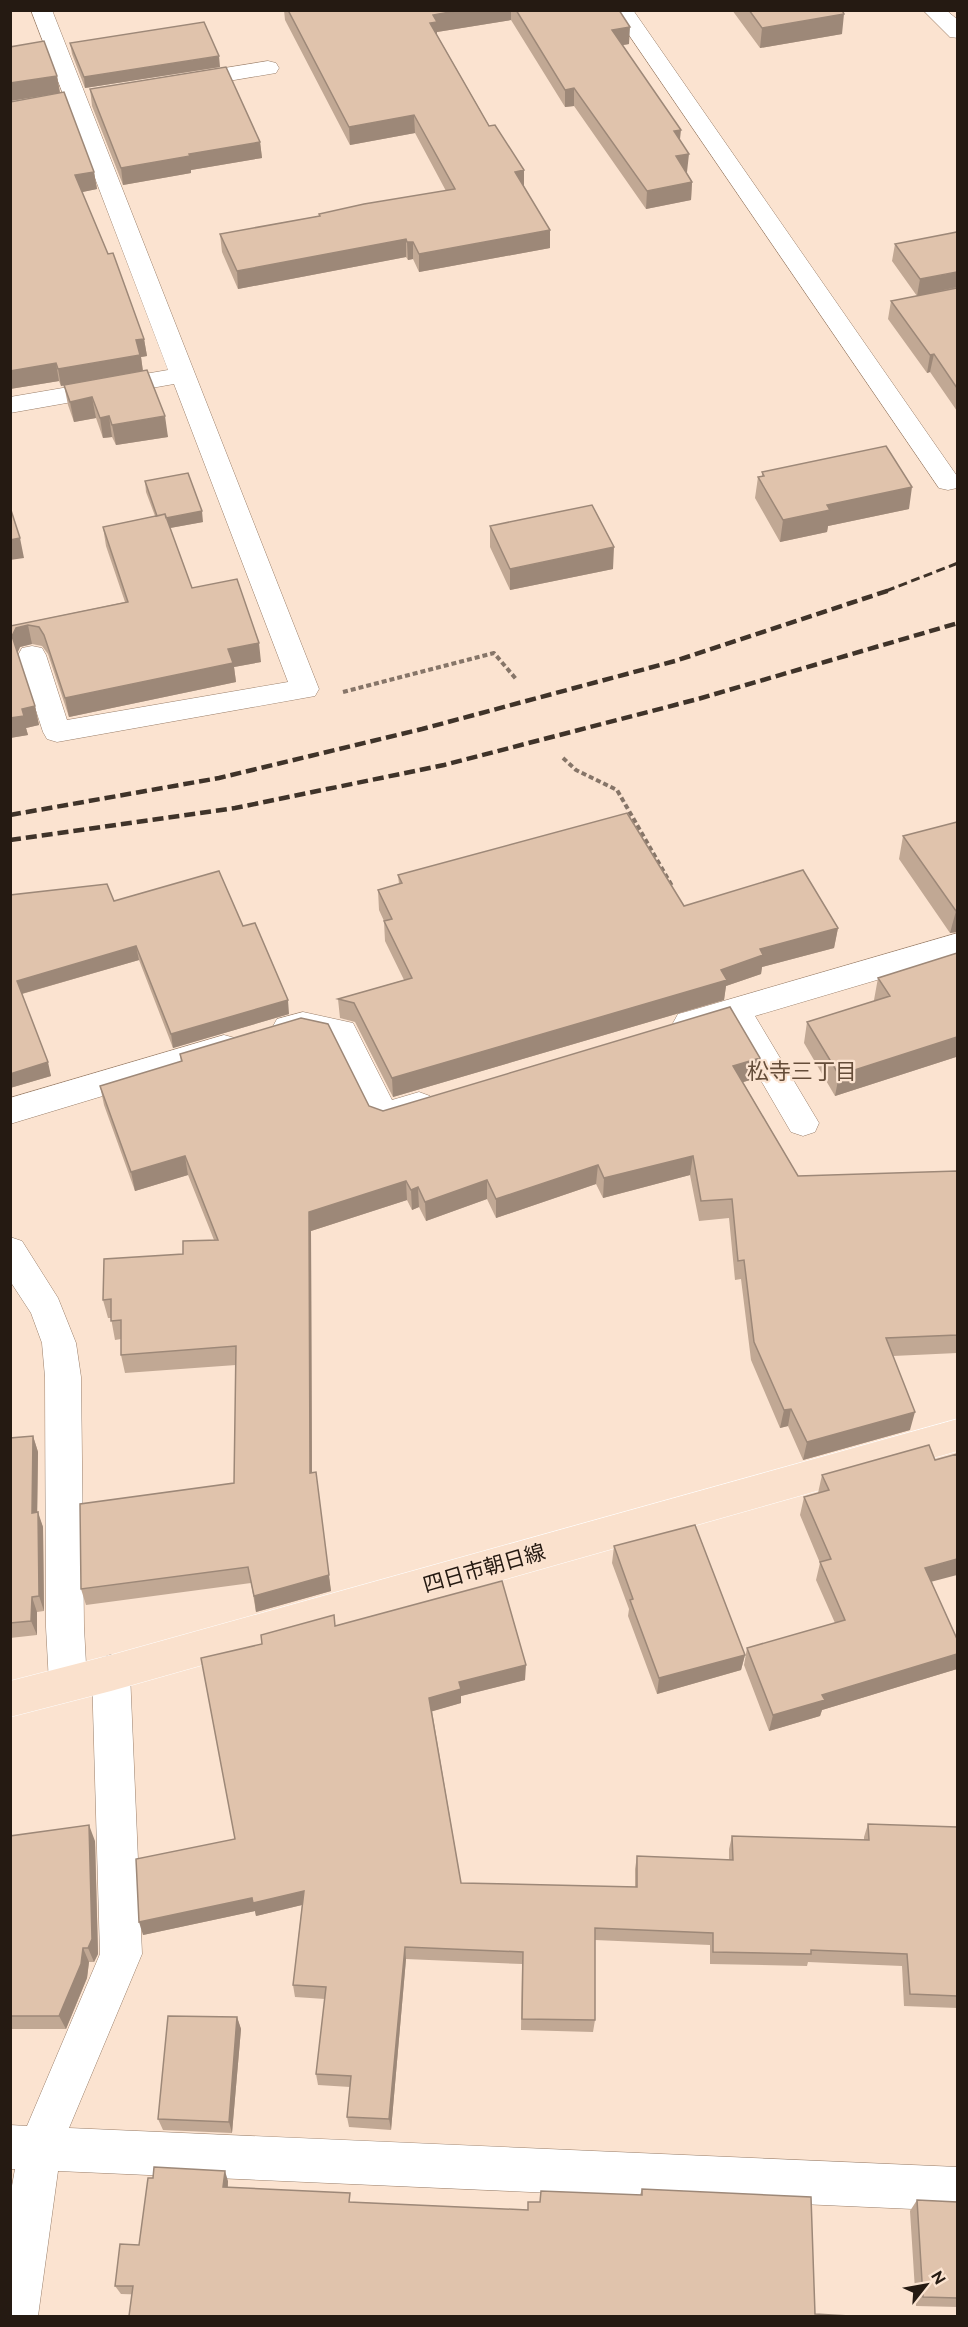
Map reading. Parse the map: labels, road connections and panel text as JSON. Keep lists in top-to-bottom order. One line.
{"streets":{"main road":["四日市朝日線"]},"districts":["松寺三丁目"],"north":"top right"}
